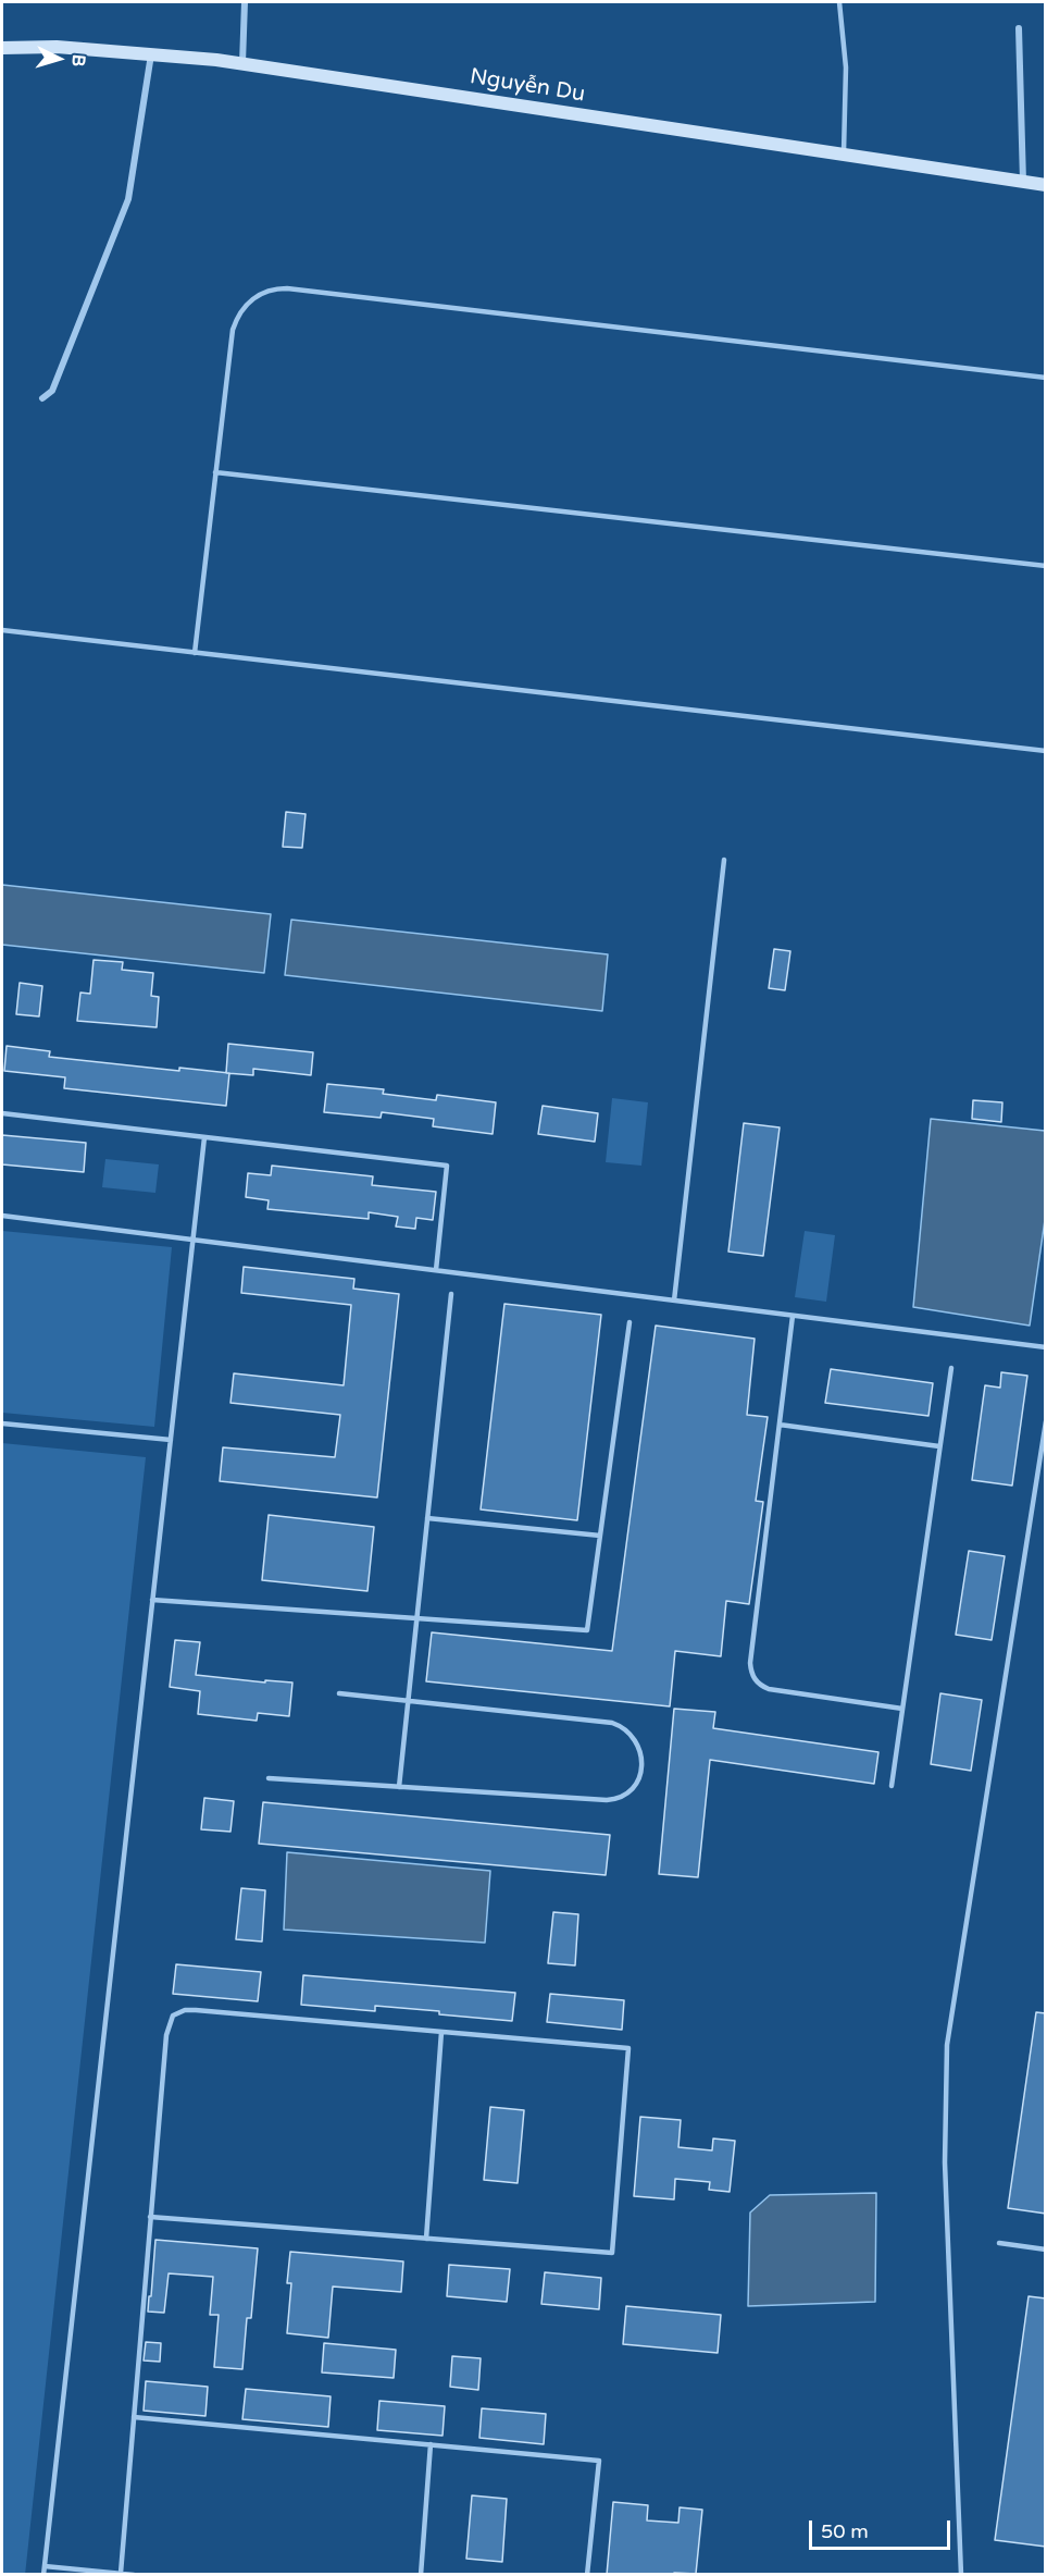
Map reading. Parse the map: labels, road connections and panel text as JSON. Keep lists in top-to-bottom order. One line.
{"streets":{"main road":["Nguyễn Du"]},"scale_bar":"50 m","north":"right"}
